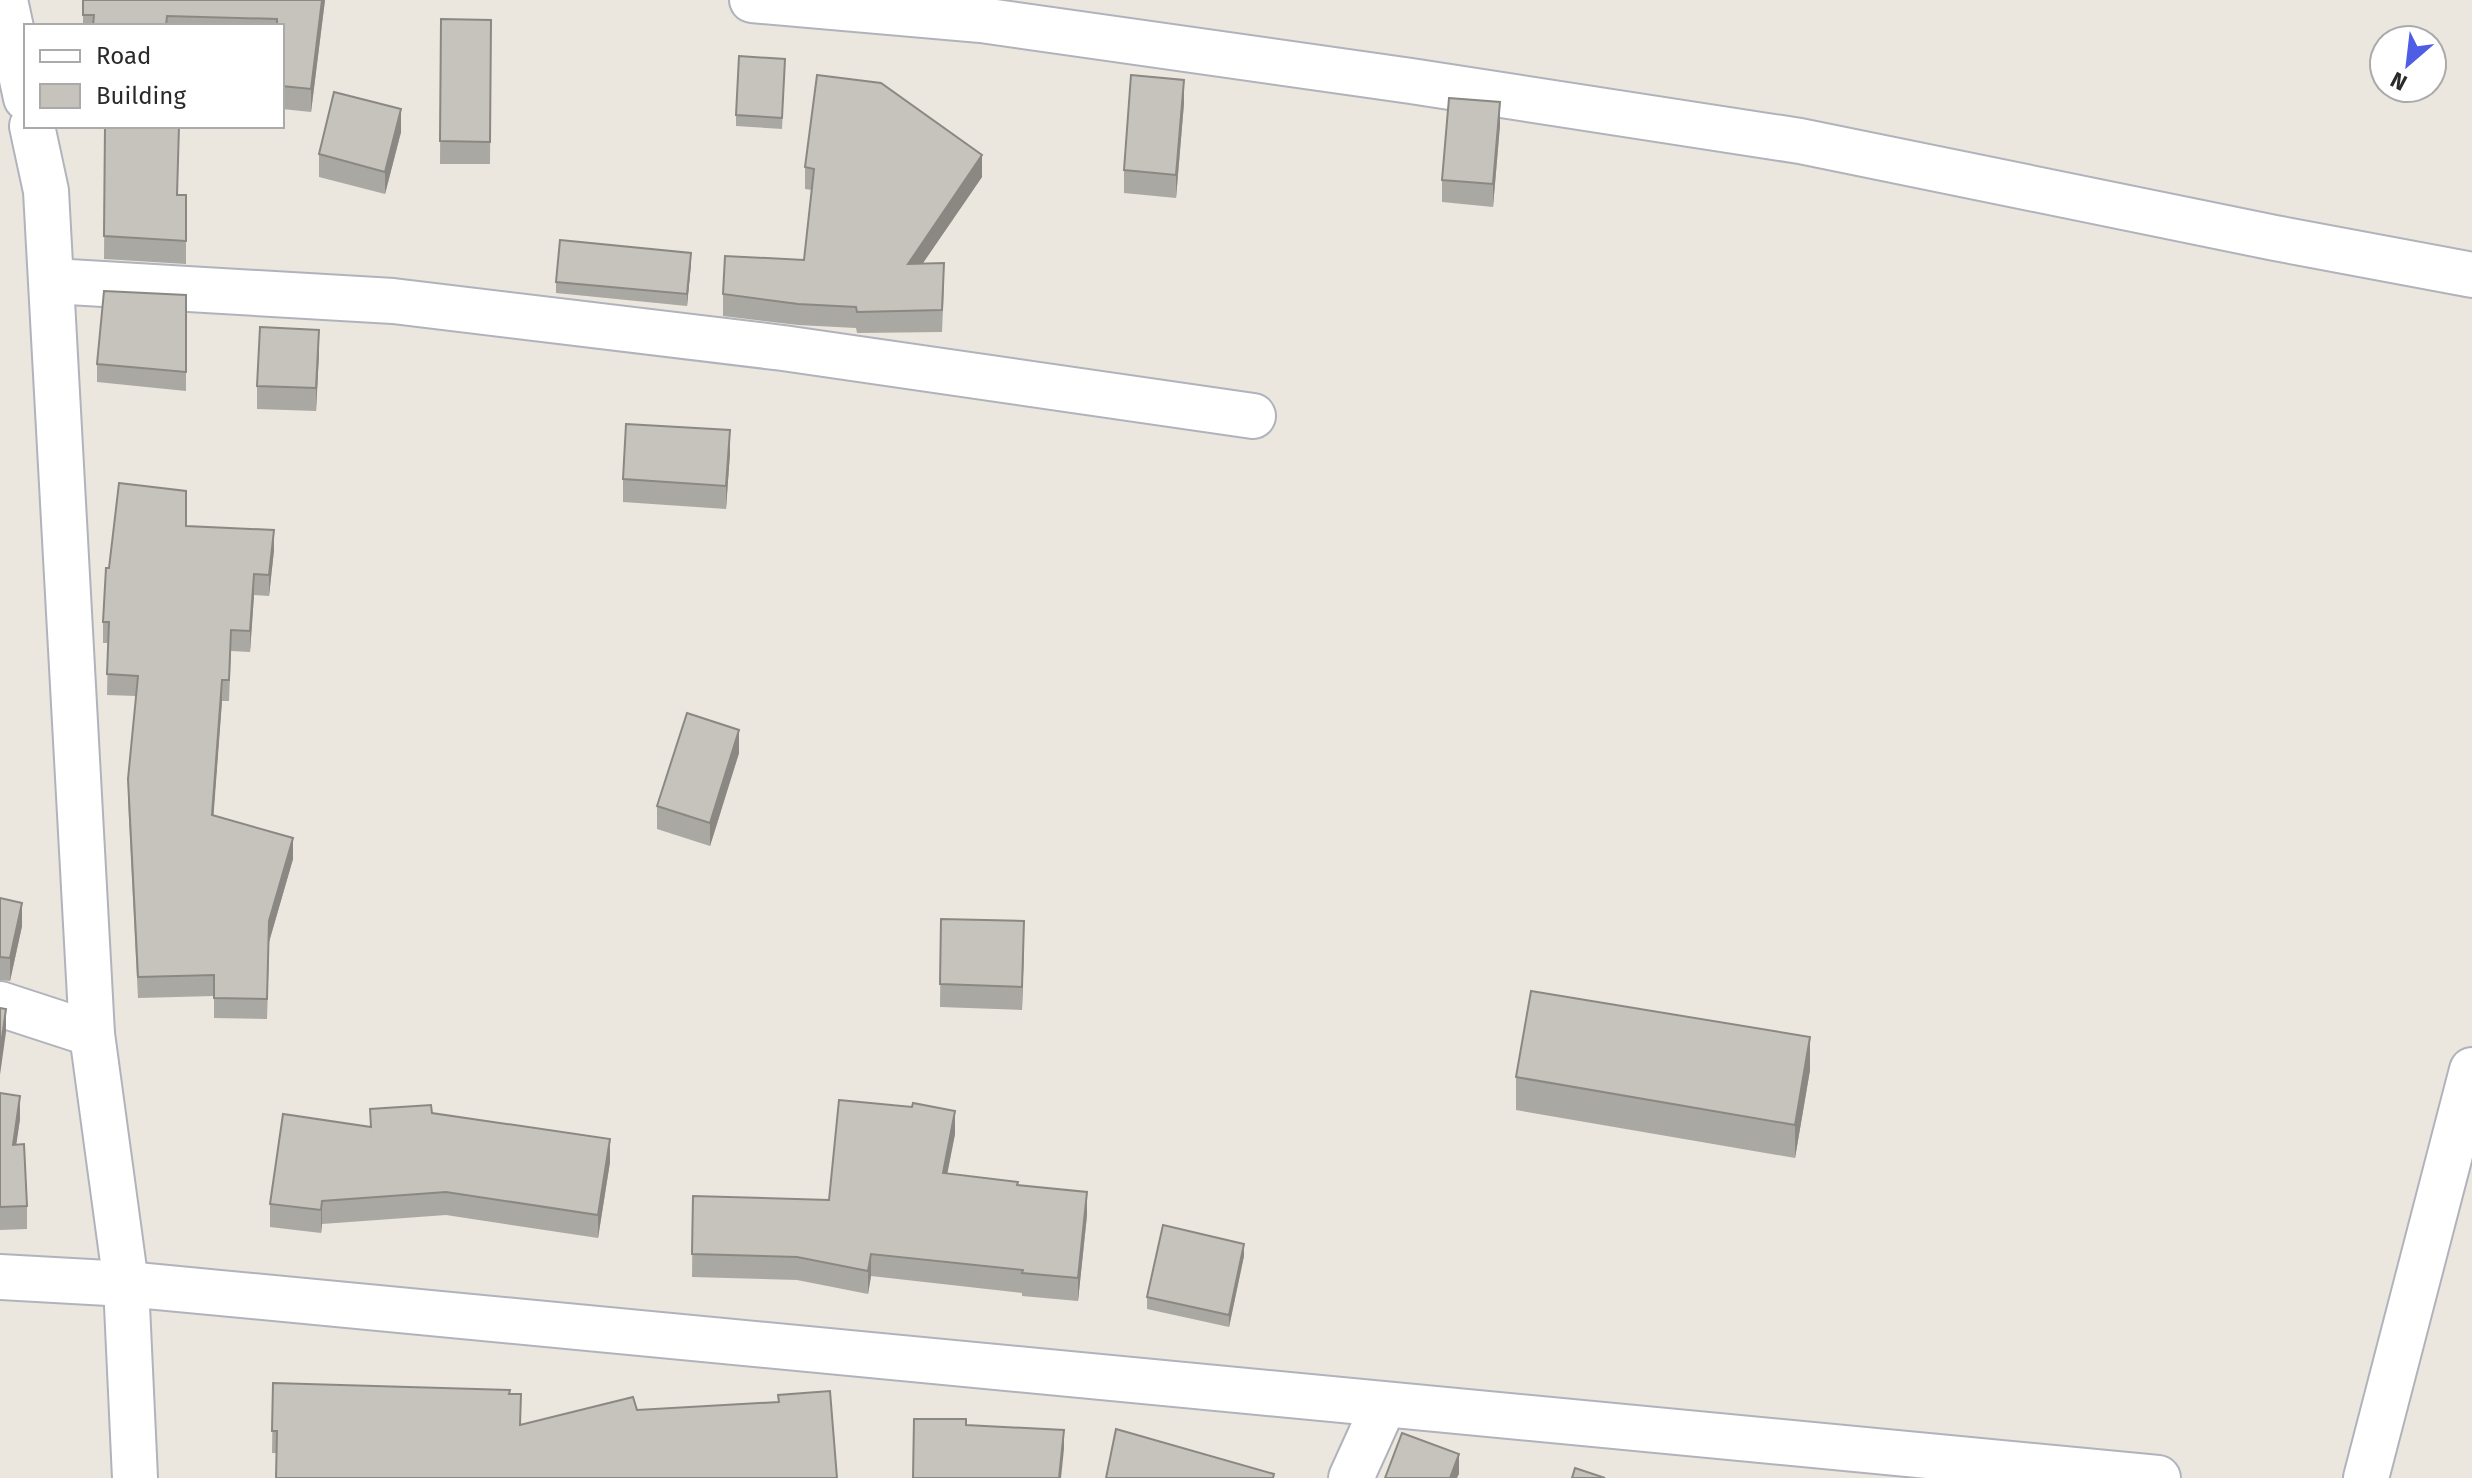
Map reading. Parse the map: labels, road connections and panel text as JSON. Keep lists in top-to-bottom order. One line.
{"legend":["Road","Building"],"north":"bottom left"}
